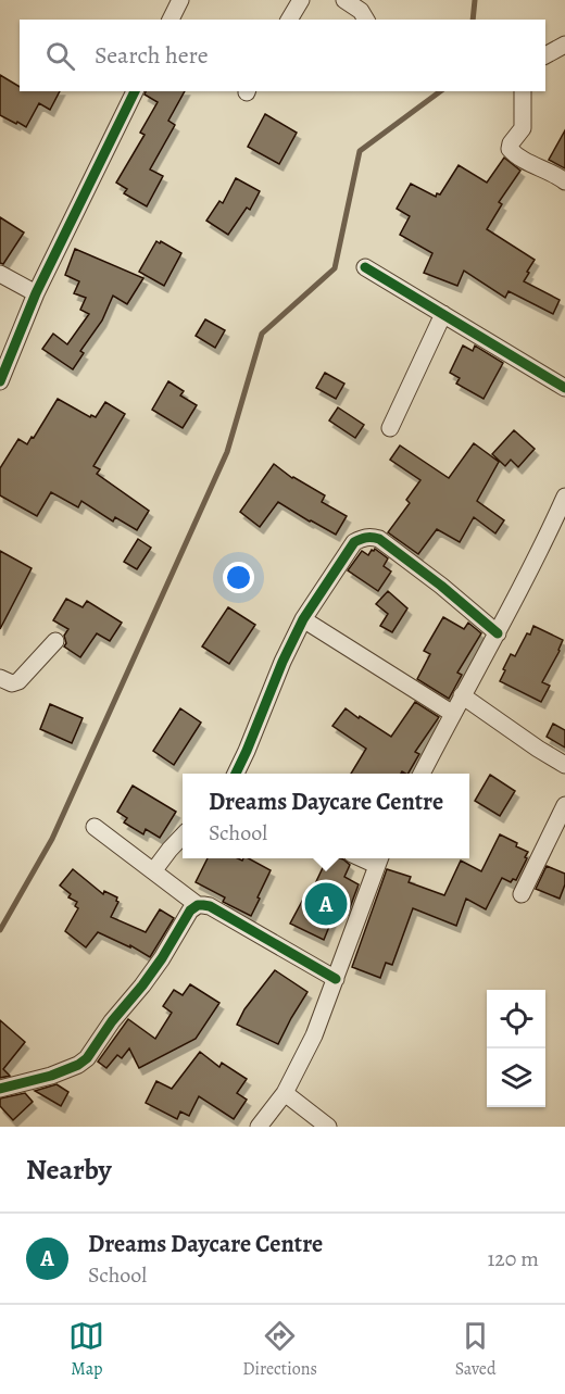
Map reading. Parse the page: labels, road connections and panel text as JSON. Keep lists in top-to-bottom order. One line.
{"page":{"search":"Search here","popup":["Dreams Daycare Centre","School"],"pins":"A","heading":"Nearby","list":[{"mark":"A","name":"Dreams Daycare Centre","note":"School","value":"120 m"}],"nav":["Map","Directions","Saved"]}}
